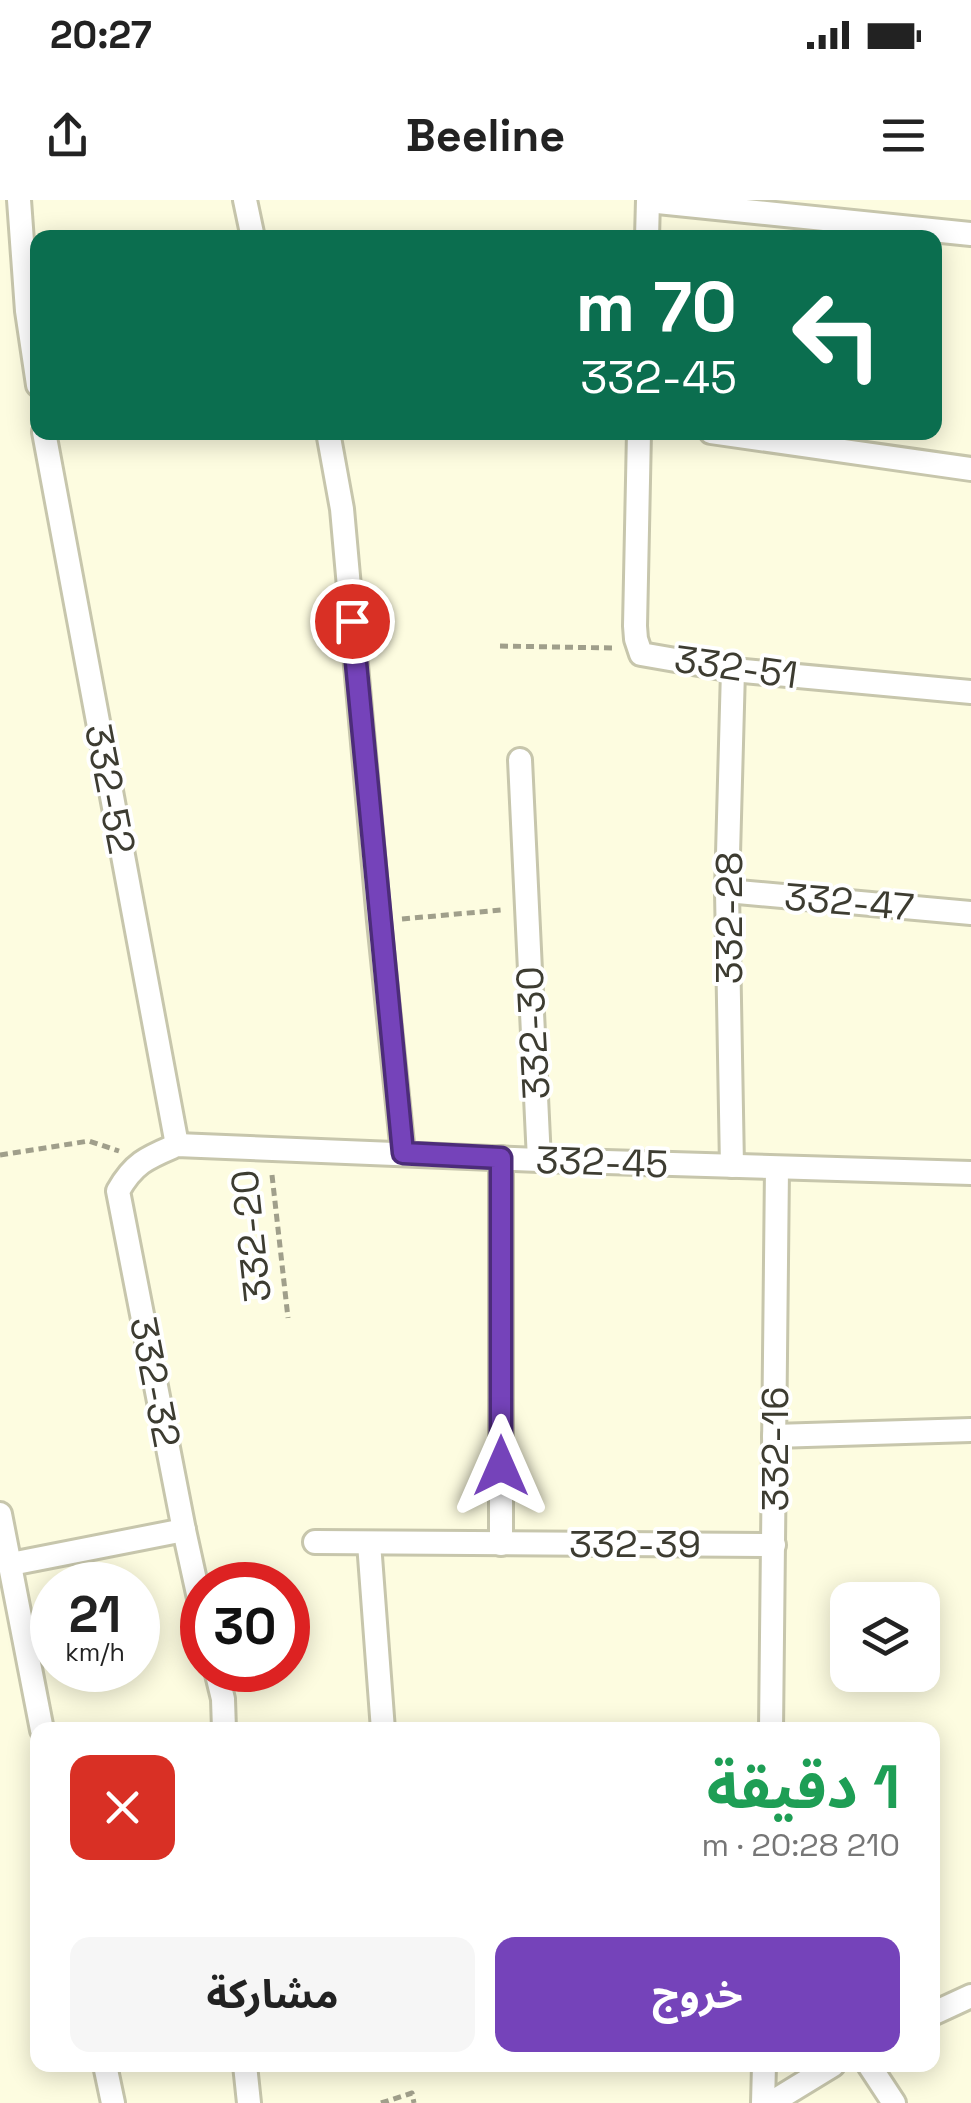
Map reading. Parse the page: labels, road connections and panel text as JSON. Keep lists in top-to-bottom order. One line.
{"streets":{"street":["332-51","332-52","332-47","332-28","332-30","332-45","332-32","332-16","332-39"],"path":["332-20"]},"crossings":[["332-51","332-28"],["332-52","332-45"],["332-47","332-28"],["332-28","332-45"],["332-30","332-45"],["332-45","332-20"],["332-45","332-32"],["332-45","332-16"],["332-16","332-39"]],"page":{"status":"20:27","header":"Beeline","turn":["70 m","332-45"],"speed":"21 km/h","limit":"30","heading":["1 دقيقة","210 m · 20:28"],"buttons":["خروج","مشاركة"]}}
